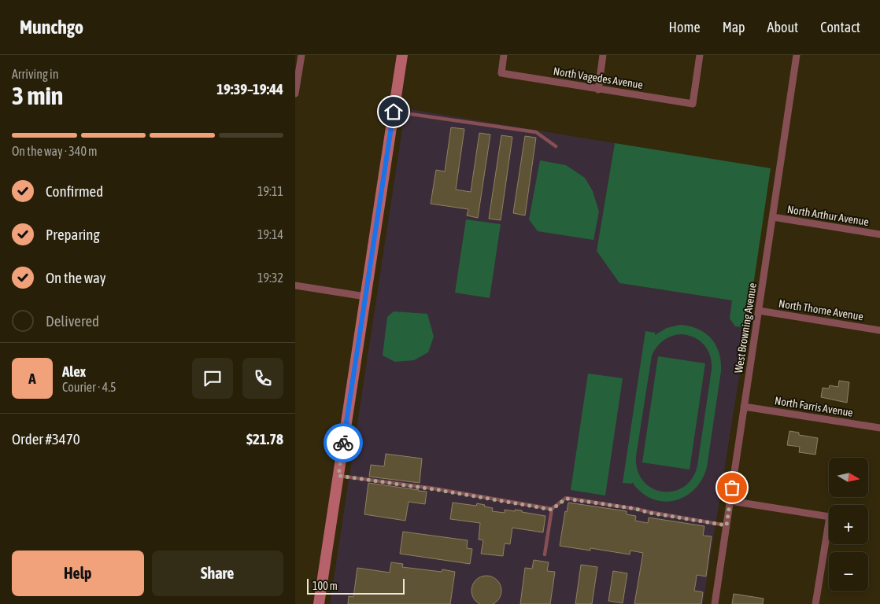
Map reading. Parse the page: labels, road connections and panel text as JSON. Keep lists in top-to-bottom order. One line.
{"streets":{"street":["North Vagedes Avenue","North Arthur Avenue","North Thorne Avenue","West Browning Avenue","North Farris Avenue"]},"crossings":[["North Arthur Avenue","West Browning Avenue"],["North Thorne Avenue","West Browning Avenue"],["West Browning Avenue","North Farris Avenue"]],"scale_bar":"100 m","north":"right","page":{"header":"Munchgo","nav":["Home","Map","About","Contact"],"heading":["3 min","Arriving in","19:39–19:44"],"panel":["Alex","Courier · 4.5","Order #3470","$21.78"],"bar":"On the way · 340 m","list":[["Confirmed","19:11"],["Preparing","19:14"],["On the way","19:32"],"Delivered"],"round":"A","map_buttons":["+","−"],"buttons":["Help","Share"],"scale":"100 m"}}
